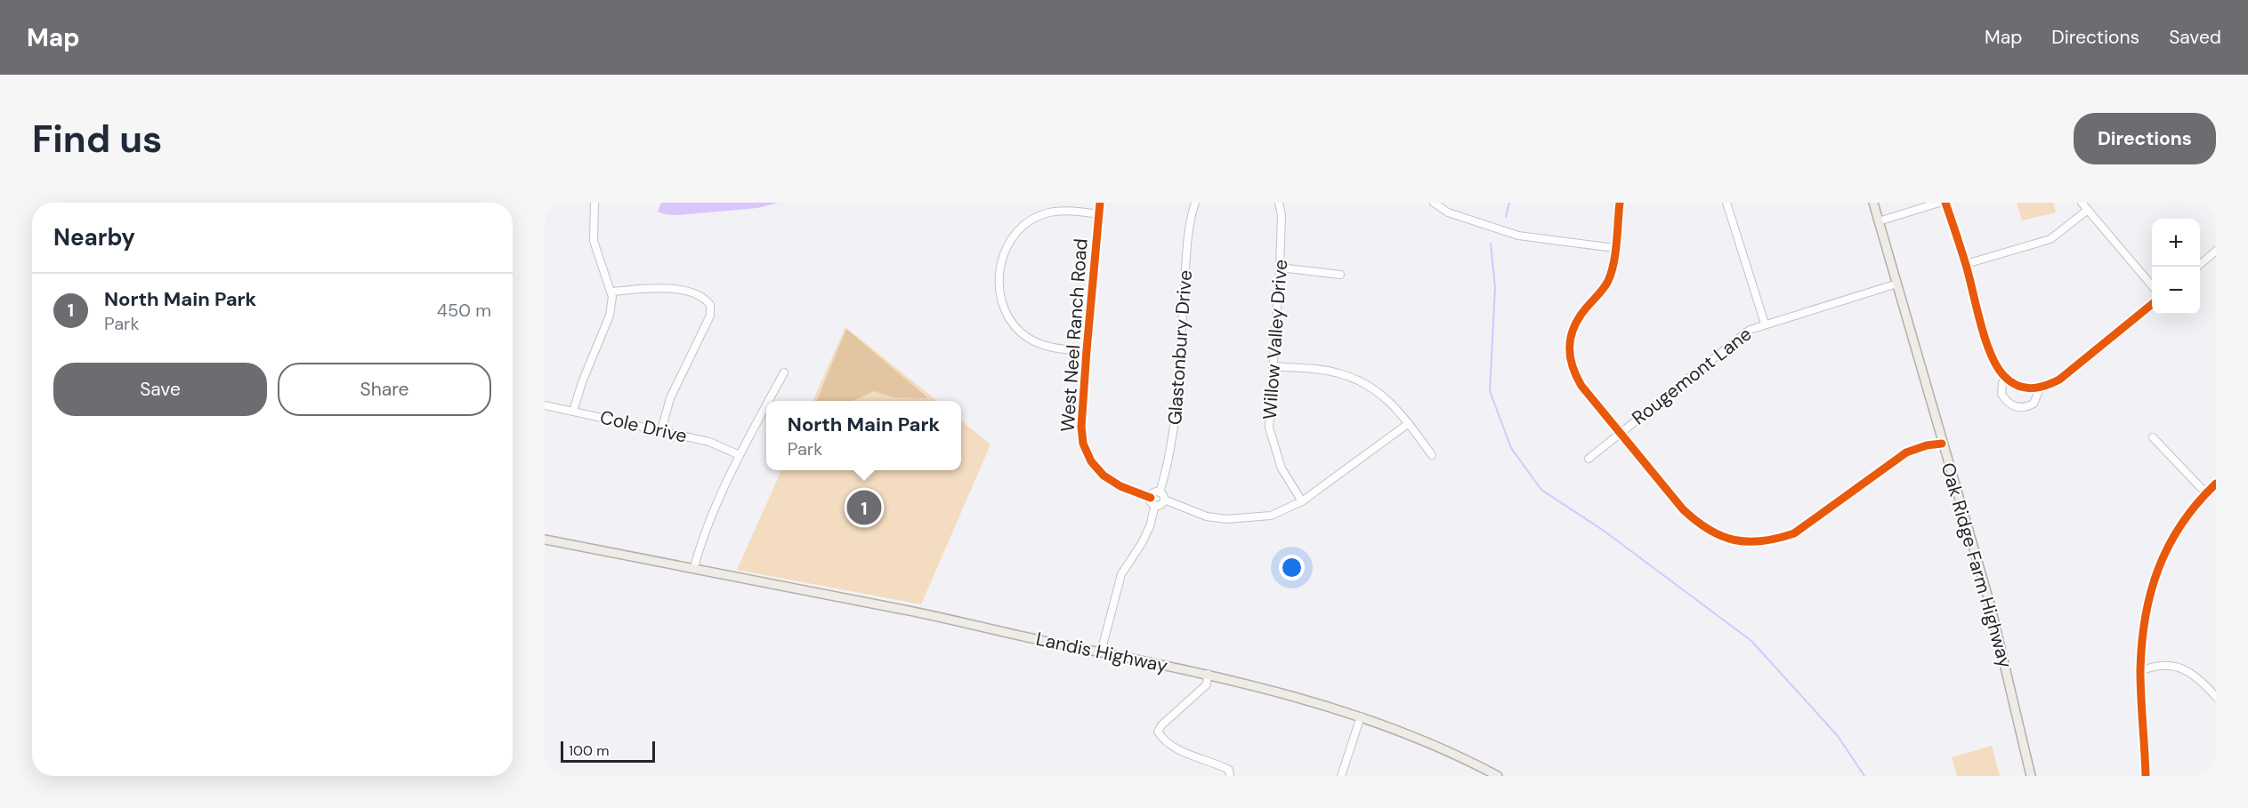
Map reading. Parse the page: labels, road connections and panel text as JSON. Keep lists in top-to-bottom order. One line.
{"streets":{"main road":["Oak Ridge Farm Highway","Landis Highway"],"street":["West Neel Ranch Road","Willow Valley Drive","Glastonbury Drive","Rougemont Lane","Cole Drive"]},"crossings":[["West Neel Ranch Road","Glastonbury Drive"],["Rougemont Lane","Oak Ridge Farm Highway"]],"scale_bar":"100 m","page":{"header":"Map","nav":["Map","Directions","Saved"],"buttons":["Directions",["Save","Share"]],"title":"Find us","heading":"Nearby","map_buttons":["+","−"],"list":[{"mark":"1","name":"North Main Park","note":"Park","value":"450 m"}],"popup":["North Main Park","Park"],"pins":"1","scale":"100 m"}}
